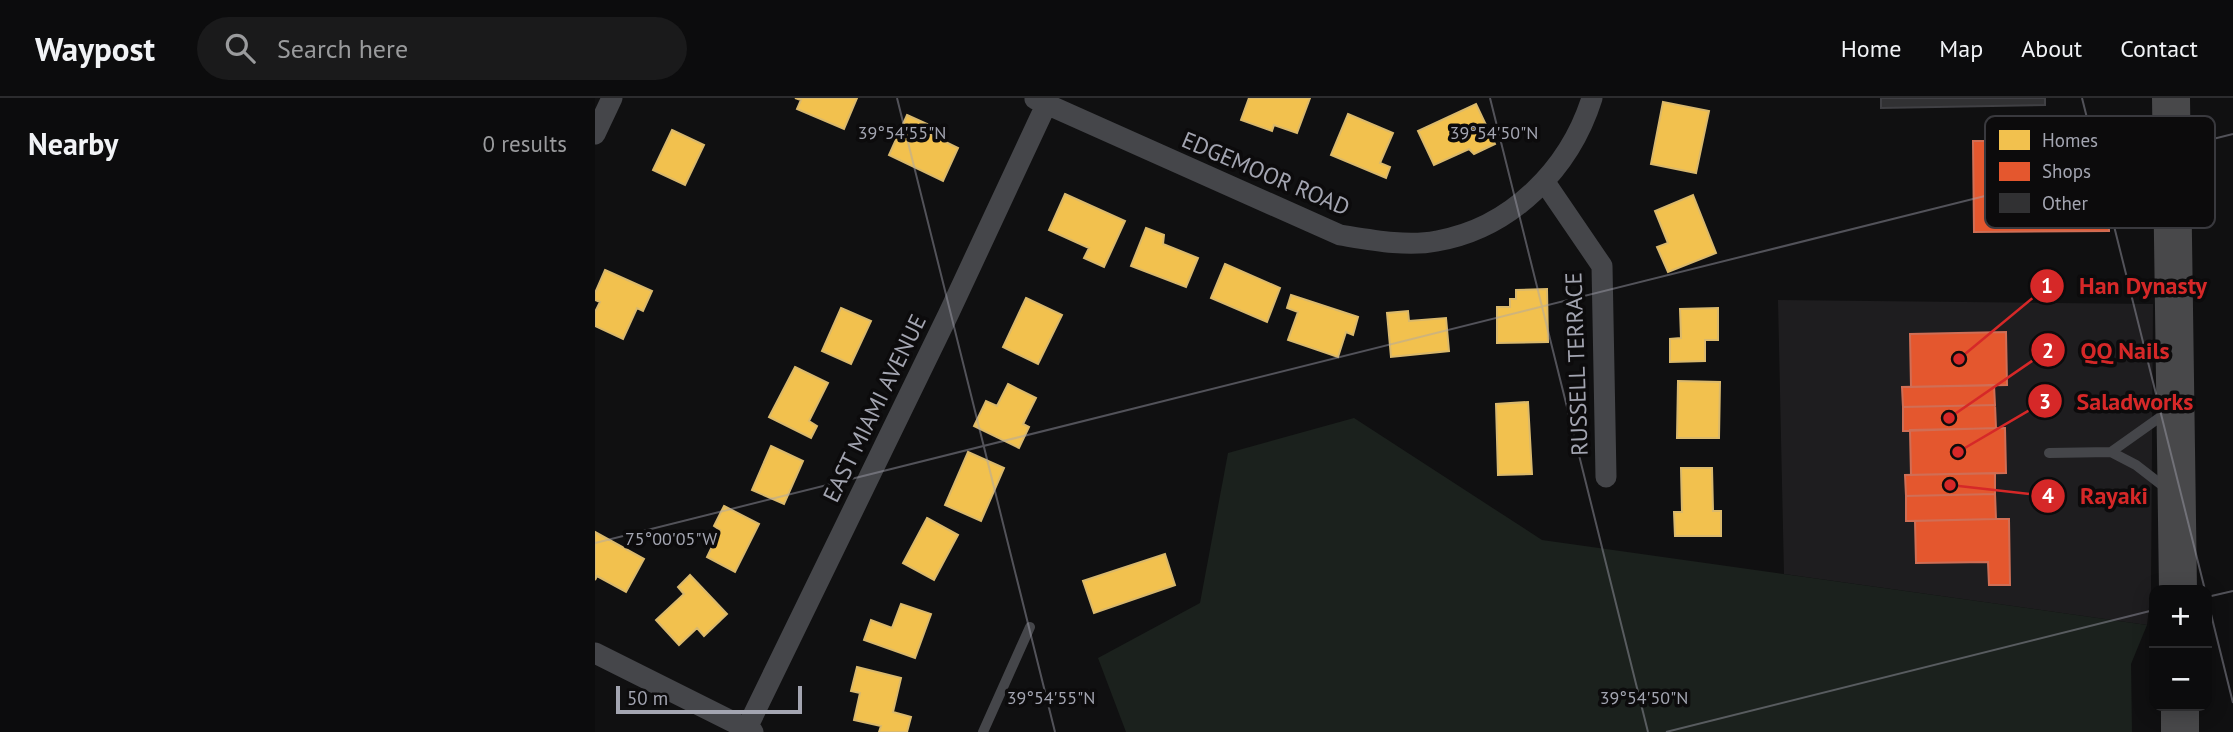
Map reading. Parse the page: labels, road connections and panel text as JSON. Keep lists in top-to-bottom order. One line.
{"streets":{"street":["EDGEMOOR ROAD","RUSSELL TERRACE","EAST MIAMI AVENUE"]},"crossings":[["EDGEMOOR ROAD","RUSSELL TERRACE"],["EDGEMOOR ROAD","EAST MIAMI AVENUE"]],"places":["Han Dynasty","QQ Nails","Saladworks","Rayaki"],"legend":["Homes","Shops","Other"],"scale_bar":"50 m","page":{"header":"Waypost","search":"Search here","nav":["Home","Map","About","Contact"],"heading":["Nearby","0 results"],"map_buttons":["+","−"],"scale":"50 m"},"coordinates":["39°54'55\"N","39°54'50\"N","75°00'05\"W"]}
